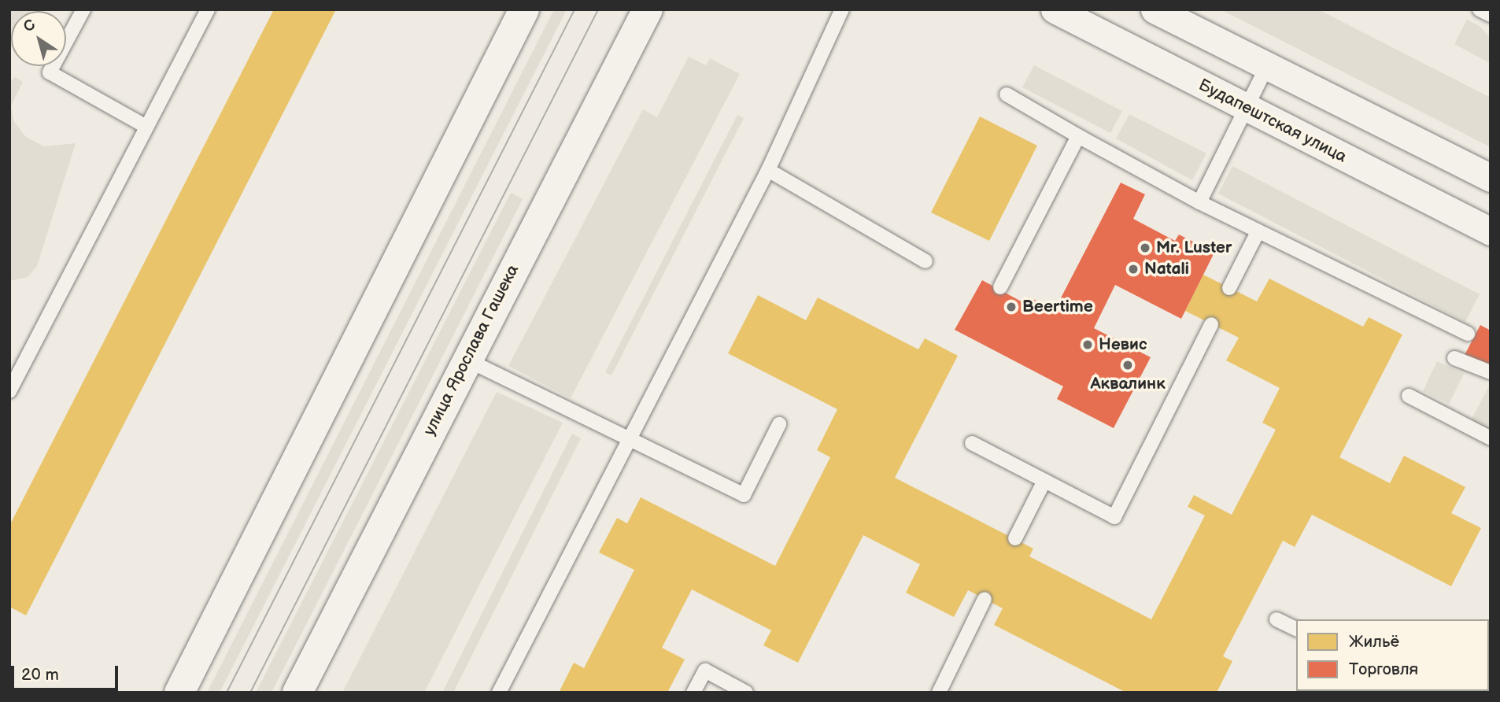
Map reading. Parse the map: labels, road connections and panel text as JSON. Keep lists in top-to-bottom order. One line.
{"streets":{"street":["Будапештская улица","улица Ярослава Гашека"]},"places":["Mr. Luster","Natali","Beertime","Невис","Аквалинк"],"legend":["Жильё","Торговля"],"scale_bar":"20 m","north":"top left"}
